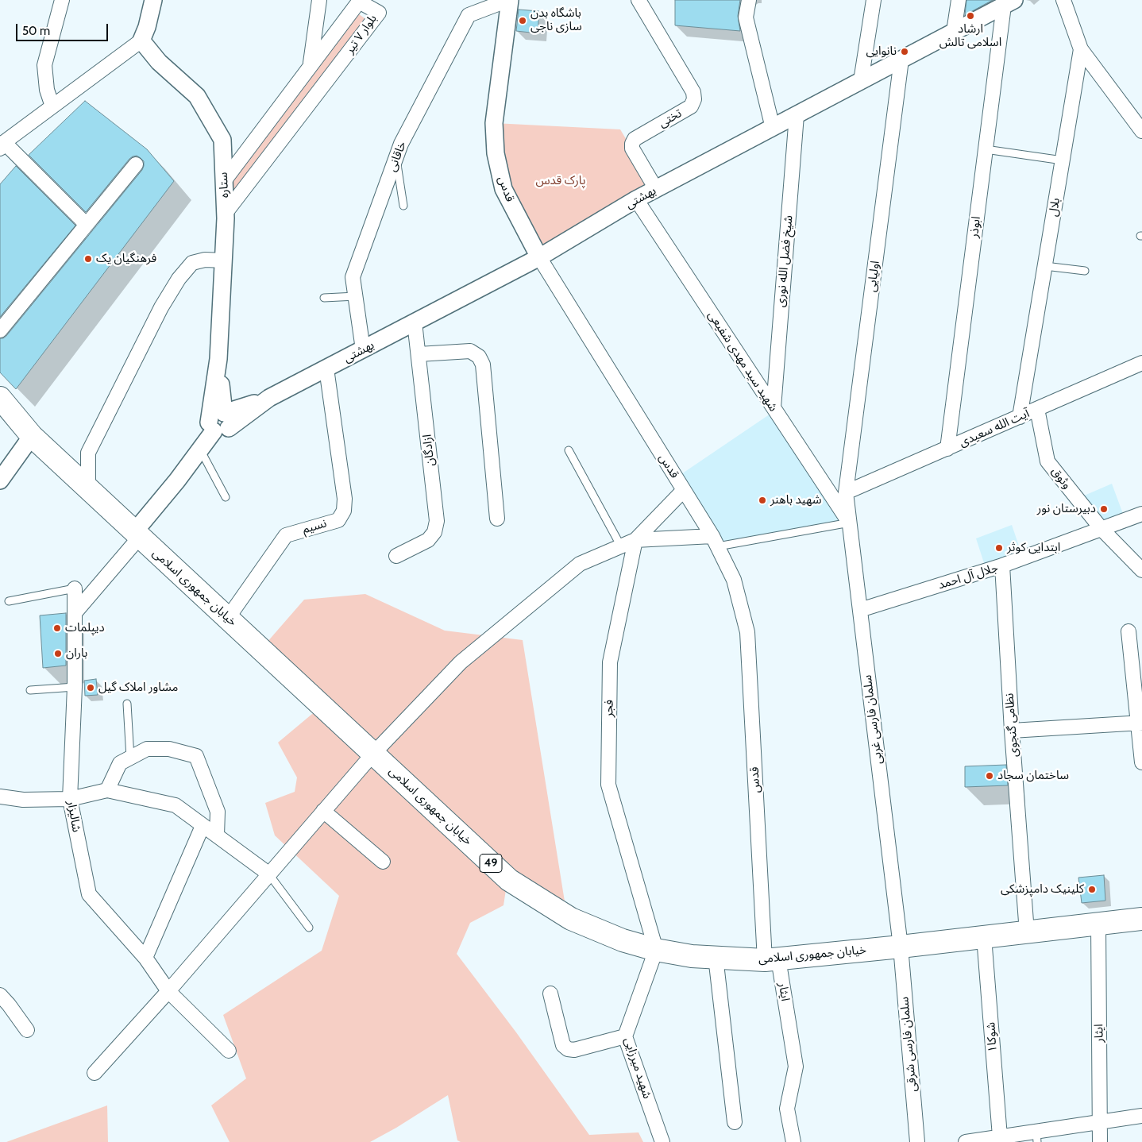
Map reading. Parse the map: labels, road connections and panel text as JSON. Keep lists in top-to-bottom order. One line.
{"streets":{"main road":["خیابان جمهوری اسلامی","49"],"street":["بلوار ۷ تیر","تختی","خاقانی","ستاره","قدس","بهشتی","بلال","ابوذر","شیخ فضل الله نوری","اولیایی","شهید سید مهدی شفیعی","آیت الله سعیدی","ازادگان","وثوق","نسیم","جلال آل احمد","فجر","سلمان فارسی غربی","نظامی گنجوی","شالیزار","ایثار","شوکا۱","سلمان فارسی شرقی","شهید میرزایی"]},"crossings":[["بلوار ۷ تیر","ستاره"],["تختی","بهشتی"],["خاقانی","قدس"],["خاقانی","بهشتی"],["ستاره","بهشتی"],["قدس","بهشتی"],["قدس","خیابان جمهوری اسلامی"],["قدس","ایثار"],["بهشتی","ابوذر"],["بهشتی","شیخ فضل الله نوری"],["بهشتی","اولیایی"],["بهشتی","شهید سید مهدی شفیعی"],["بهشتی","ازادگان"],["بهشتی","نسیم"],["بلال","آیت الله سعیدی"],["ابوذر","آیت الله سعیدی"],["شیخ فضل الله نوری","شهید سید مهدی شفیعی"],["اولیایی","آیت الله سعیدی"],["اولیایی","سلمان فارسی غربی"],["شهید سید مهدی شفیعی","سلمان فارسی غربی"],["آیت الله سعیدی","وثوق"],["آیت الله سعیدی","سلمان فارسی غربی"],["وثوق","جلال آل احمد"],["نسیم","خیابان جمهوری اسلامی"],["جلال آل احمد","سلمان فارسی غربی"],["جلال آل احمد","نظامی گنجوی"],["خیابان جمهوری اسلامی","فجر"],["خیابان جمهوری اسلامی","سلمان فارسی غربی"],["خیابان جمهوری اسلامی","نظامی گنجوی"],["خیابان جمهوری اسلامی","ایثار"],["خیابان جمهوری اسلامی","شوکا۱"],["خیابان جمهوری اسلامی","سلمان فارسی شرقی"],["خیابان جمهوری اسلامی","شهید میرزایی"],["فجر","شهید میرزایی"],["سلمان فارسی غربی","سلمان فارسی شرقی"]],"parks":["پارک قدس"],"places":["ارشاد اسلامی تالش","باشگاه بدن سازی ناجی","نانوایی","فرهنگیان یک","شهید باهنر","دبیرستان نور","ابتدایی کوثر","دیپلمات","باران","مشاور املاک گیل","ساختمان سجاد","کلینیک دامپزشکی"],"scale_bar":"50 m"}
